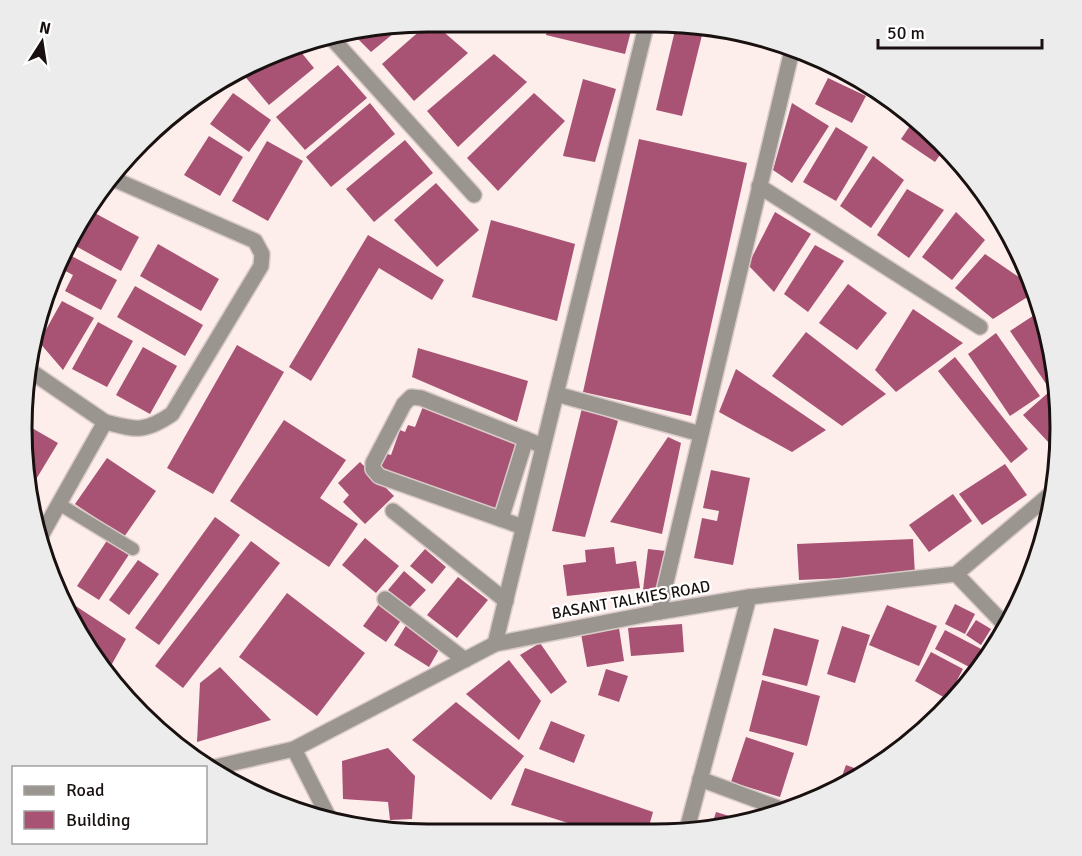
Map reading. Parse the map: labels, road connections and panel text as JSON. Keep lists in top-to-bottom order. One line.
{"streets":{"street":["BASANT TALKIES ROAD"]},"legend":["Road","Building"],"scale_bar":"50 m","north":"top"}
